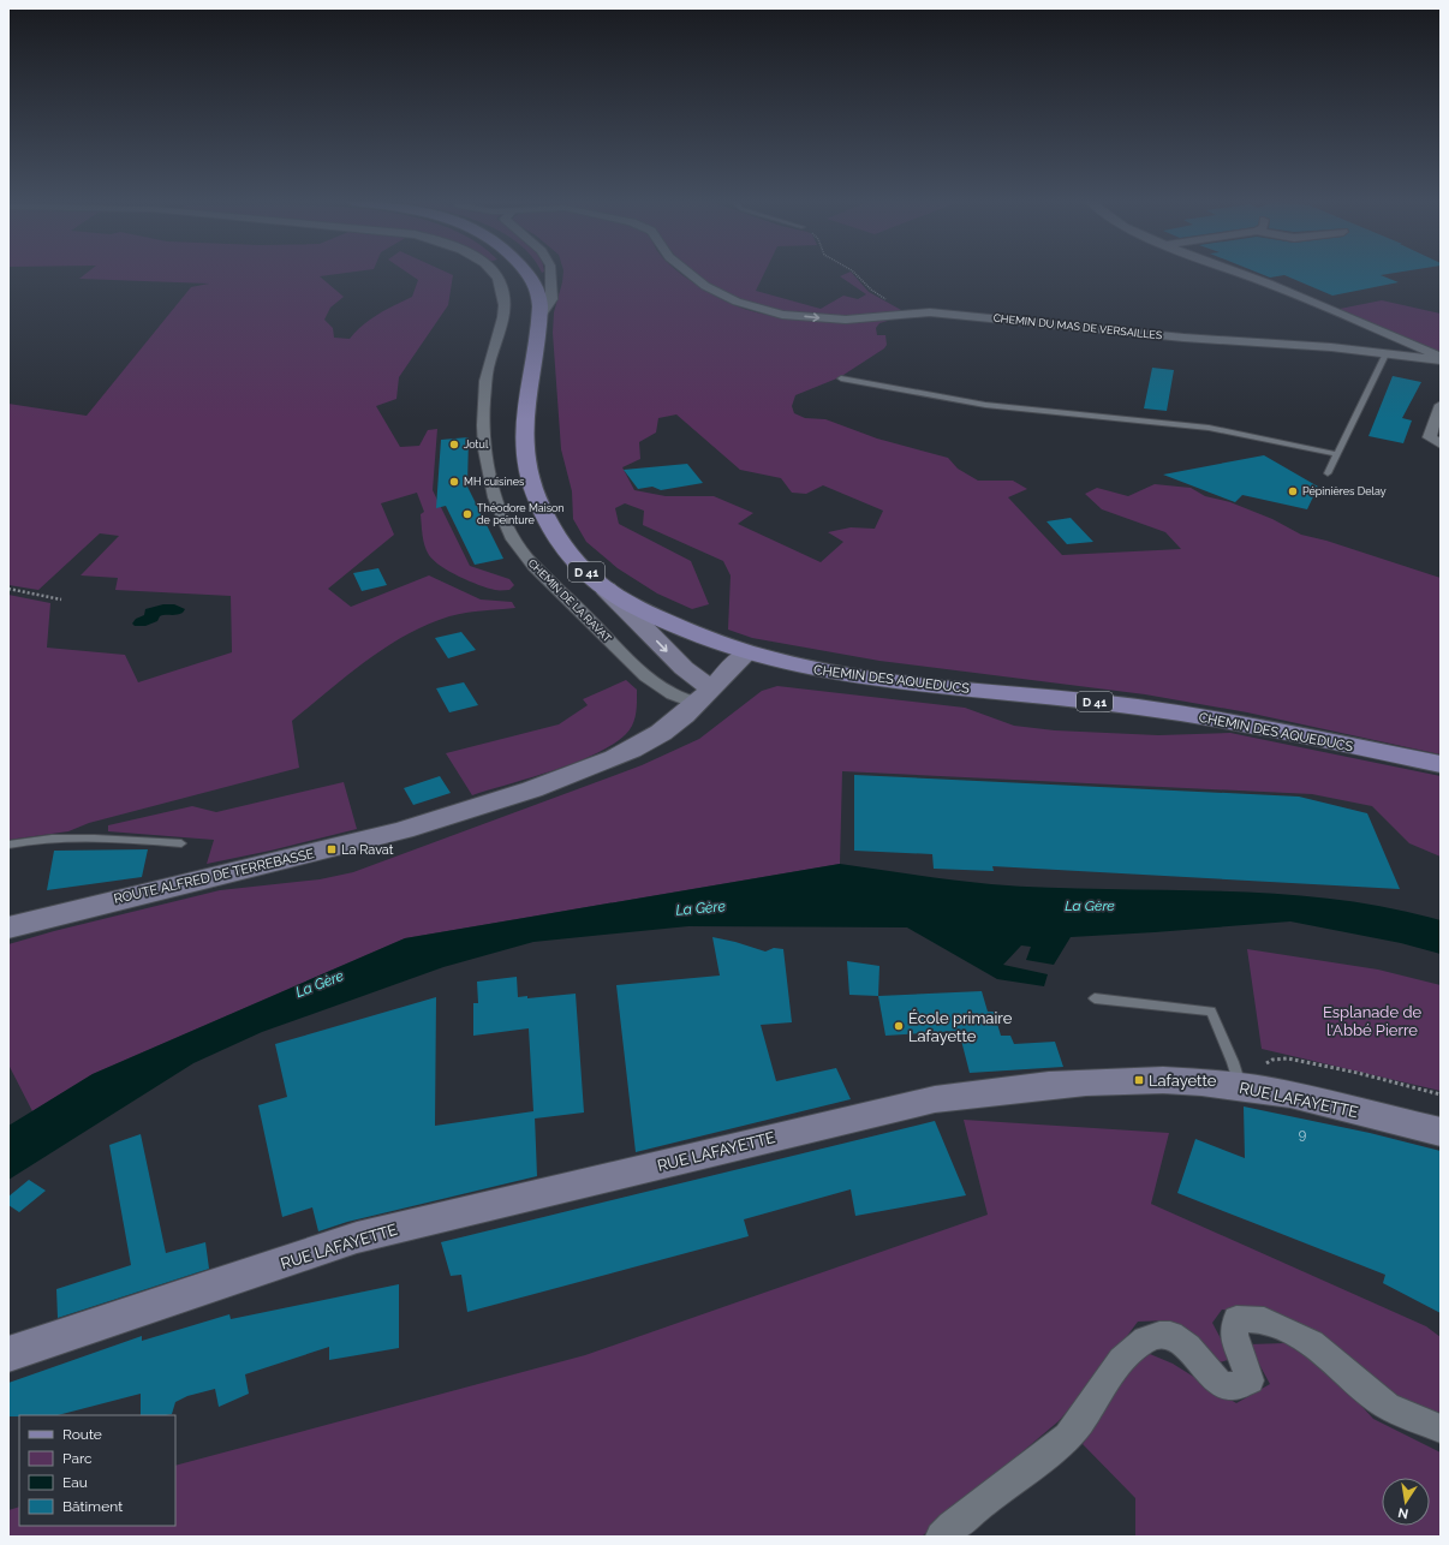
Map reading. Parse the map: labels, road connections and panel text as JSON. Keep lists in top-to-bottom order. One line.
{"streets":{"main road":["D 41","CHEMIN DES AQUEDUCS","ROUTE ALFRED DE TERREBASSE","RUE LAFAYETTE"],"street":["CHEMIN DU MAS DE VERSAILLES","CHEMIN DE LA RAVAT"]},"crossings":[["CHEMIN DE LA RAVAT","ROUTE ALFRED DE TERREBASSE"],["CHEMIN DES AQUEDUCS","ROUTE ALFRED DE TERREBASSE"]],"water":["La Gère"],"parks":["Esplanade de l'Abbé Pierre"],"places":{"other":["Jotul","MH cuisines","Pépinières Delay","Théodore Maison de peinture","École primaire Lafayette"],"transit":["La Ravat","Lafayette"]},"house_numbers":["9"],"legend":["Route","Parc","Eau","Bâtiment"],"north":"bottom"}
